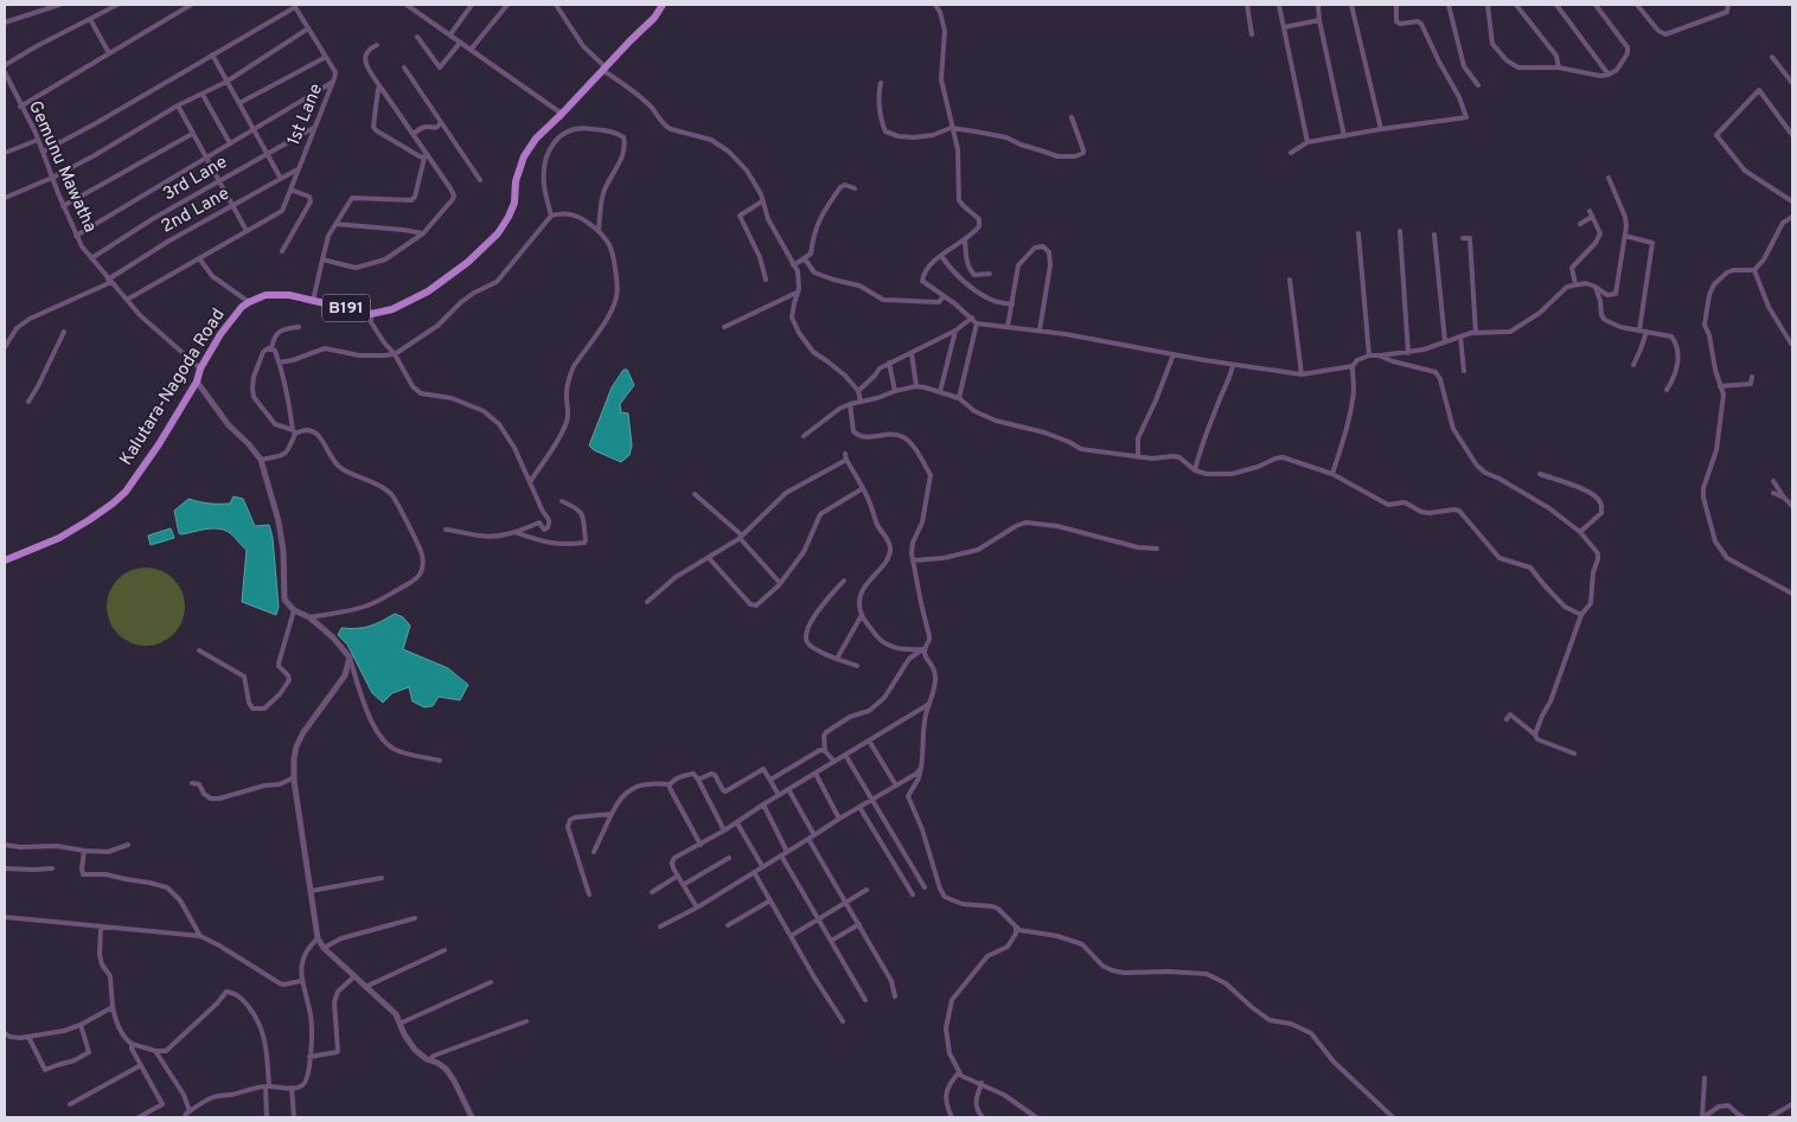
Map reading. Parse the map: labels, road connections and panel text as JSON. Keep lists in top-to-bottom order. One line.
{"streets":{"main road":["B191","Kalutara-Nagoda Road"],"street":["1st Lane","Gemunu Mawatha","3rd Lane","2nd Lane"]},"crossings":[["1st Lane","Gemunu Mawatha"],["1st Lane","3rd Lane"],["1st Lane","2nd Lane"],["Gemunu Mawatha","3rd Lane"],["Gemunu Mawatha","2nd Lane"],["Gemunu Mawatha","Kalutara-Nagoda Road"]]}
